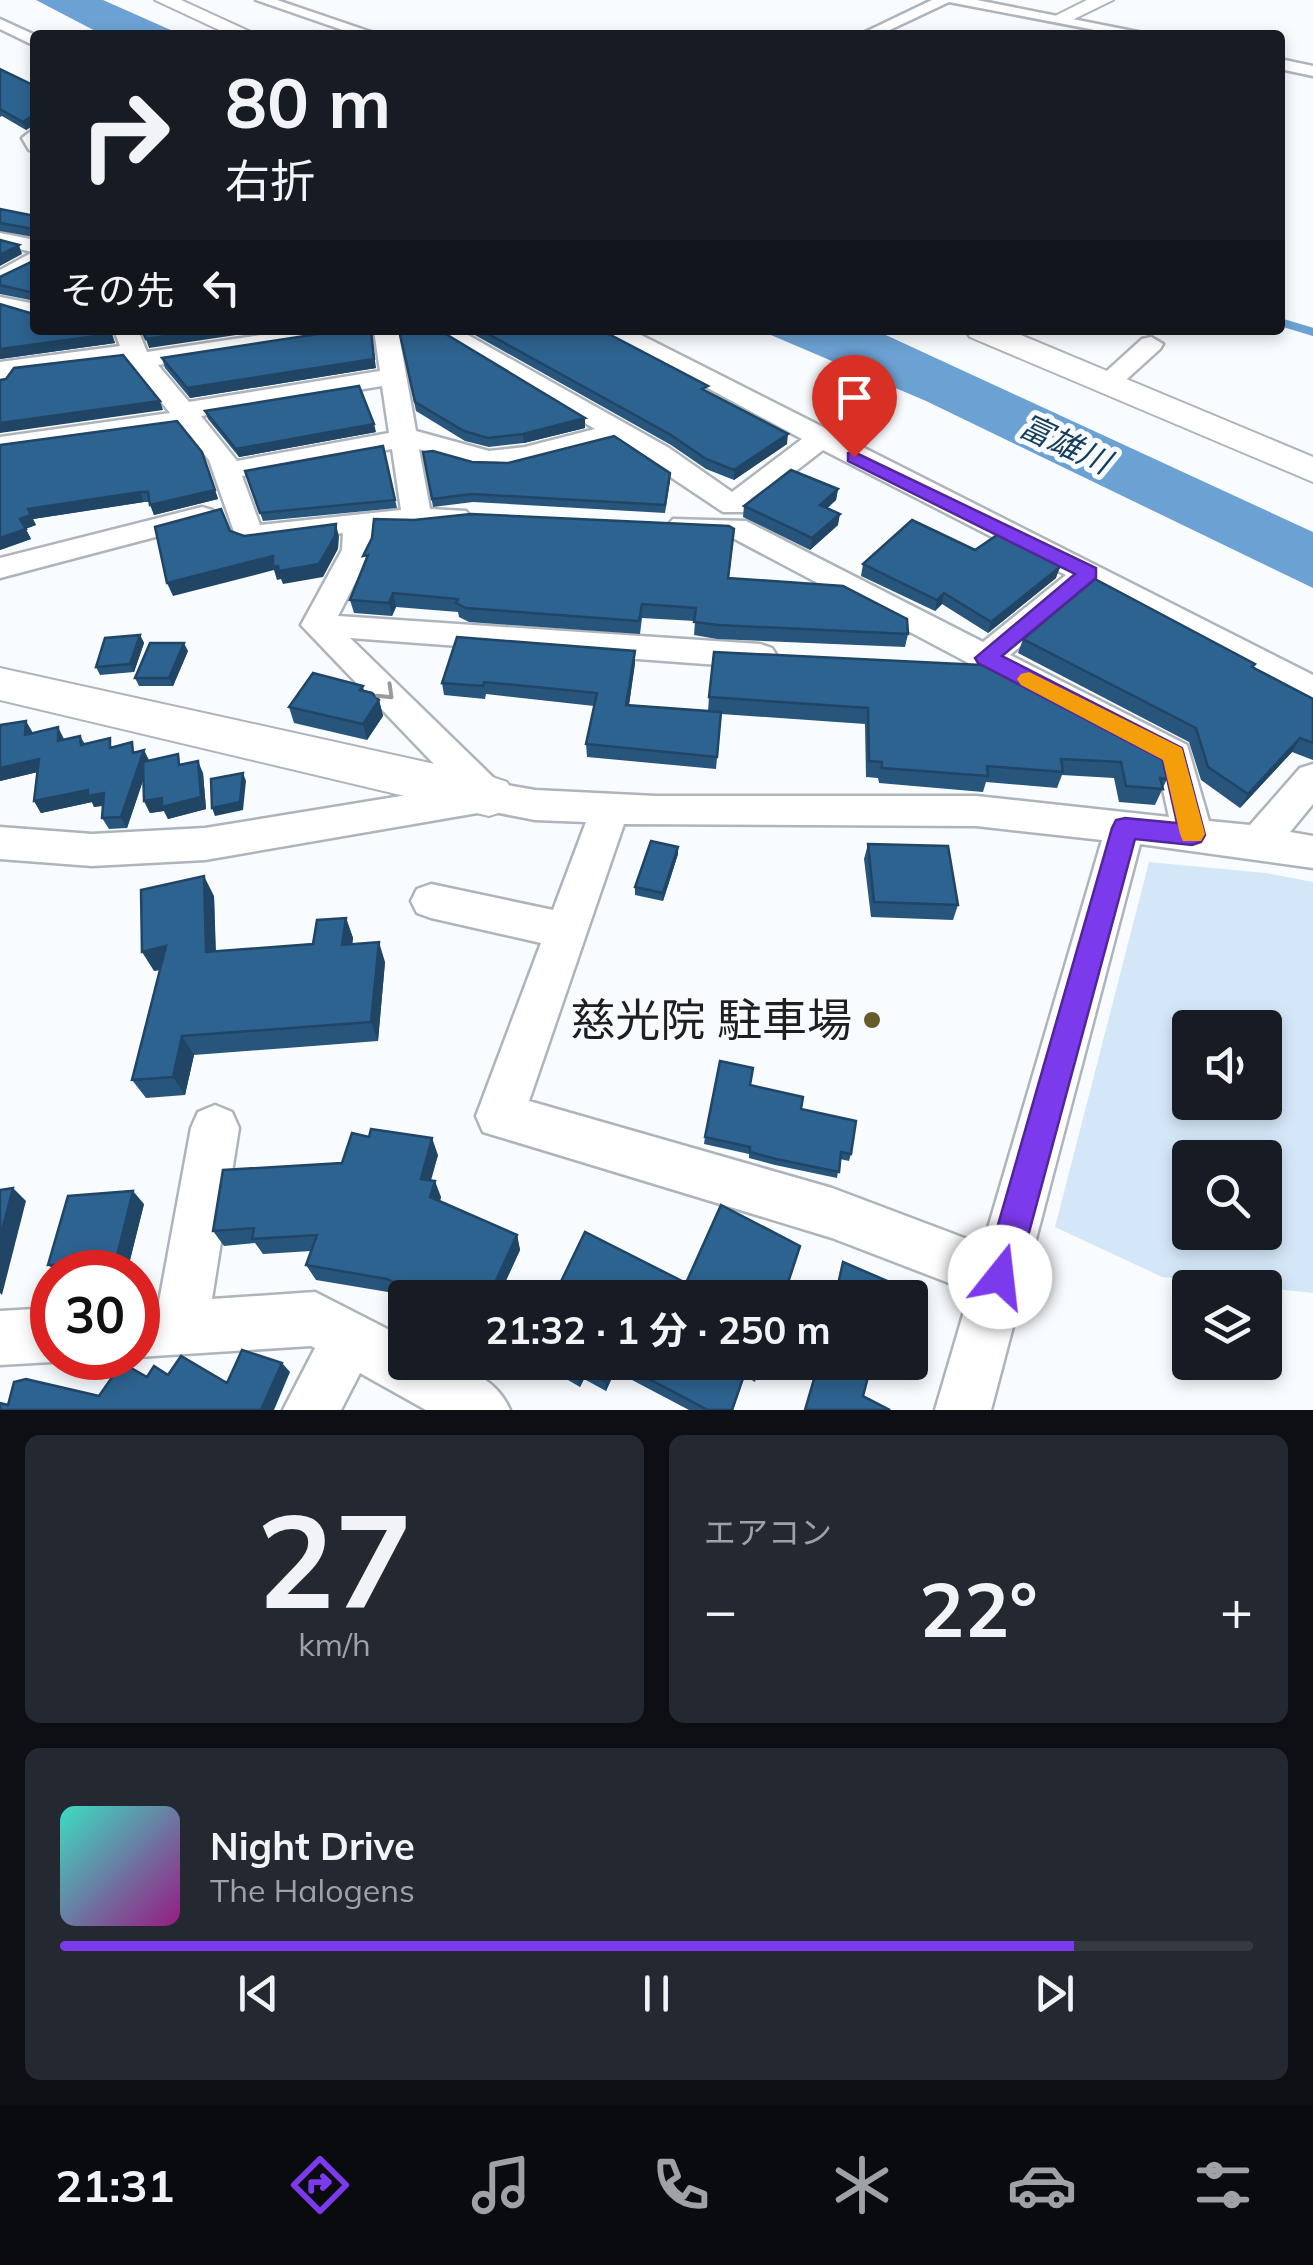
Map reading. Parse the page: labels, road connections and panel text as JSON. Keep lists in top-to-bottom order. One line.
{"water":["富雄川"],"places":["慈光院 駐車場"],"page":{"turn":["80 m","右折"],"then":"その先","limit":"30","trip":"21:32 · 1 分 · 250 m","tile":[["27","km/h"],"エアコン"],"heat":["−","22°","+"],"song":["Night Drive","The Halogens"],"tabs":"21:31"}}
